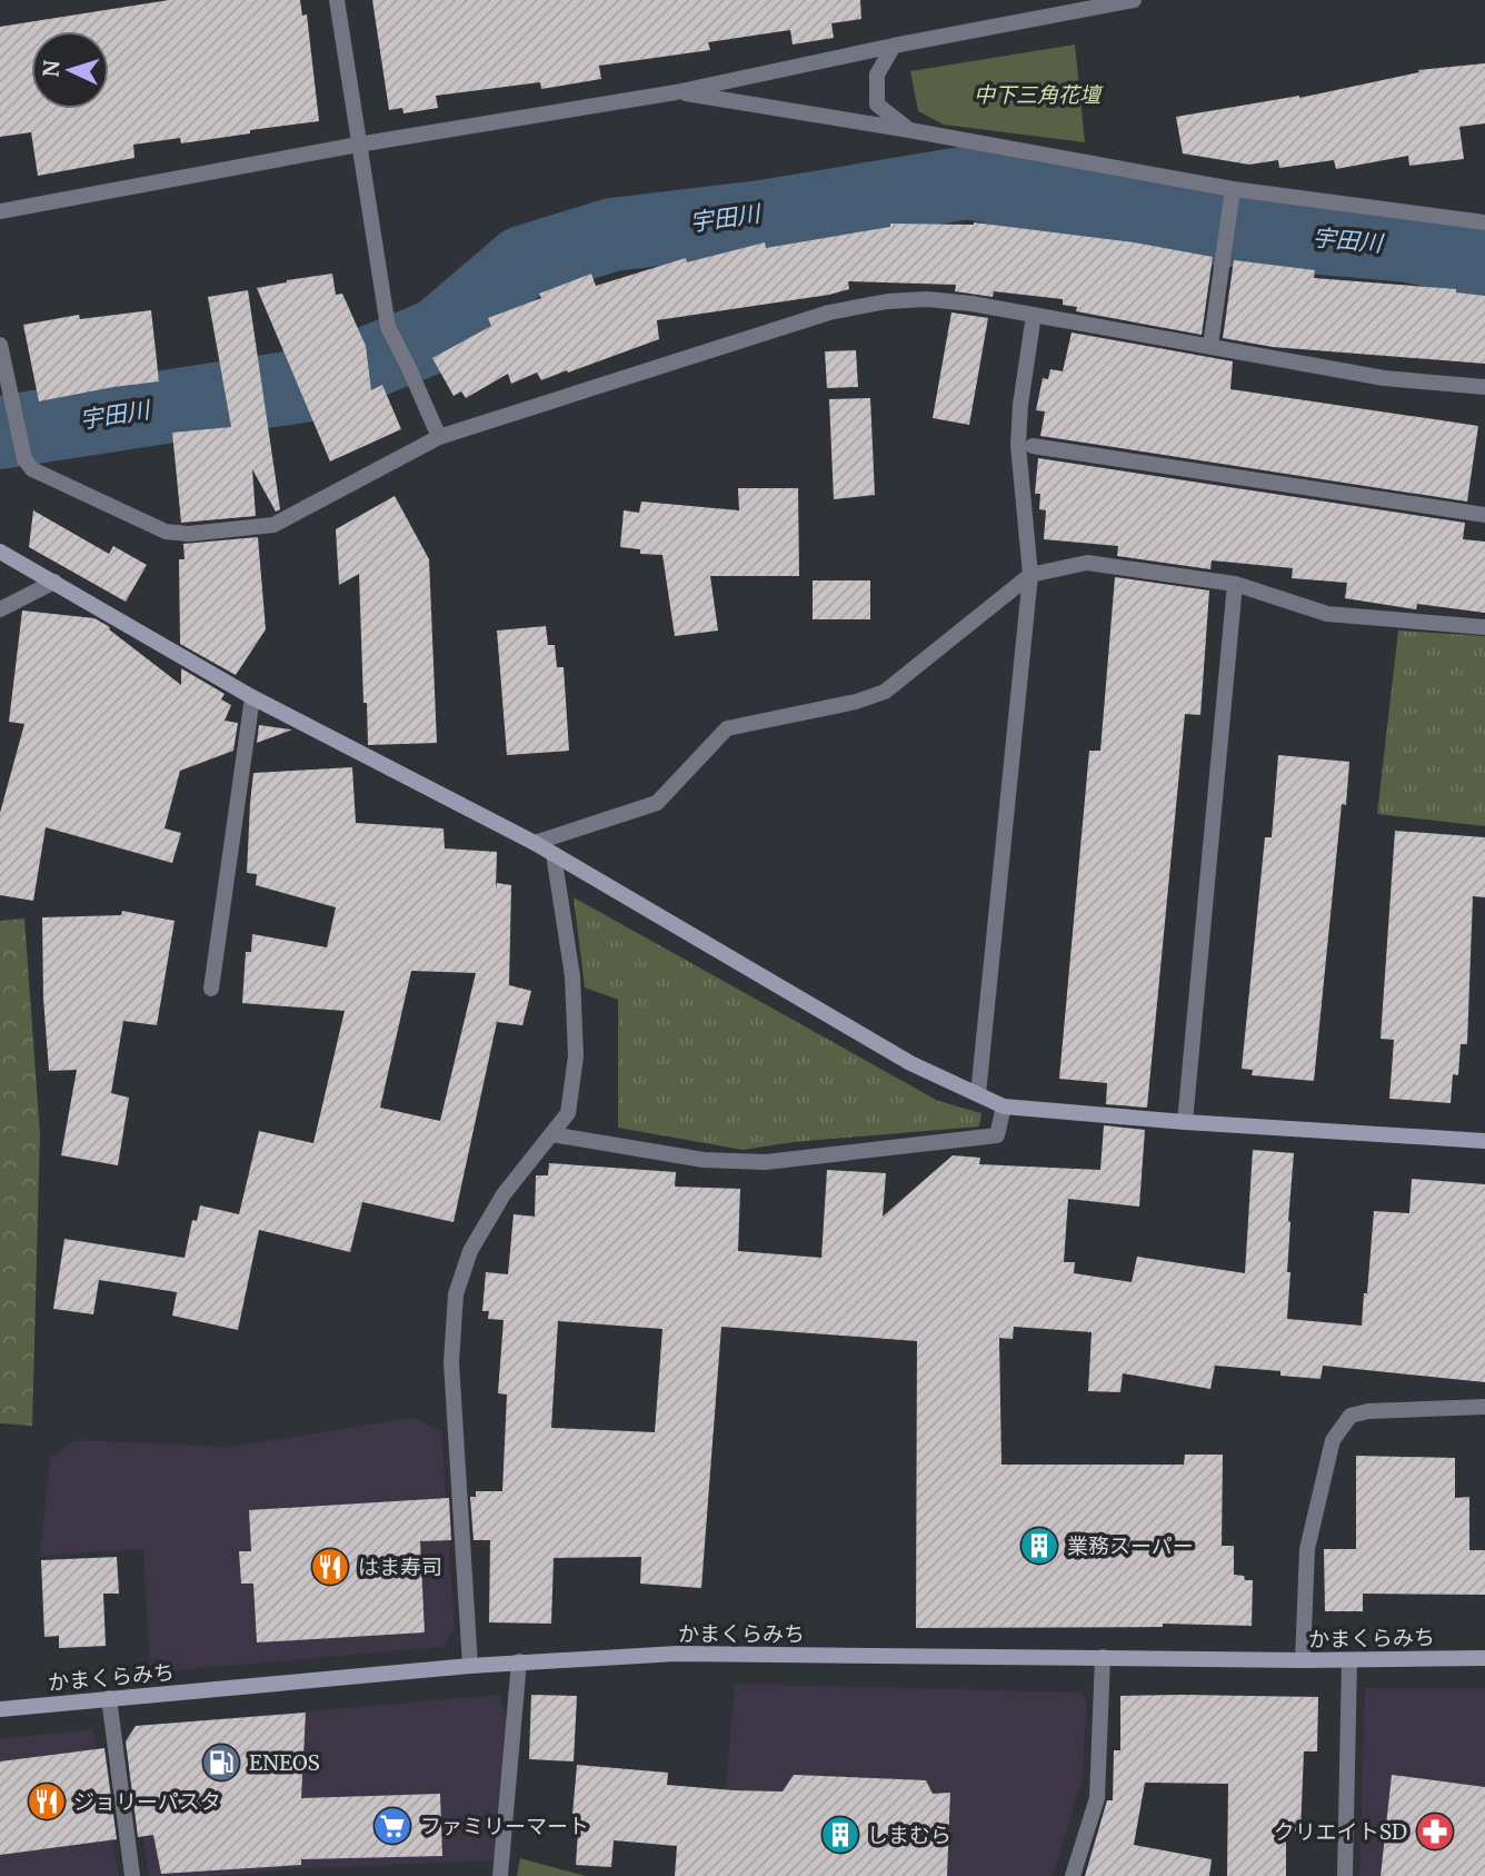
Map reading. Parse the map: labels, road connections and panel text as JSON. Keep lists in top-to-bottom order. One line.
{"streets":{"street":["かまくらみち"]},"water":["宇田川"],"parks":["中下三角花壇"],"places":{"building":["業務スーパー","しまむら"],"restaurant":["はま寿司","ジョリーパスタ"],"fuel station":["ENEOS"],"supermarket":["ファミリーマート"],"pharmacy":["クリエイトSD"]},"north":"left"}
